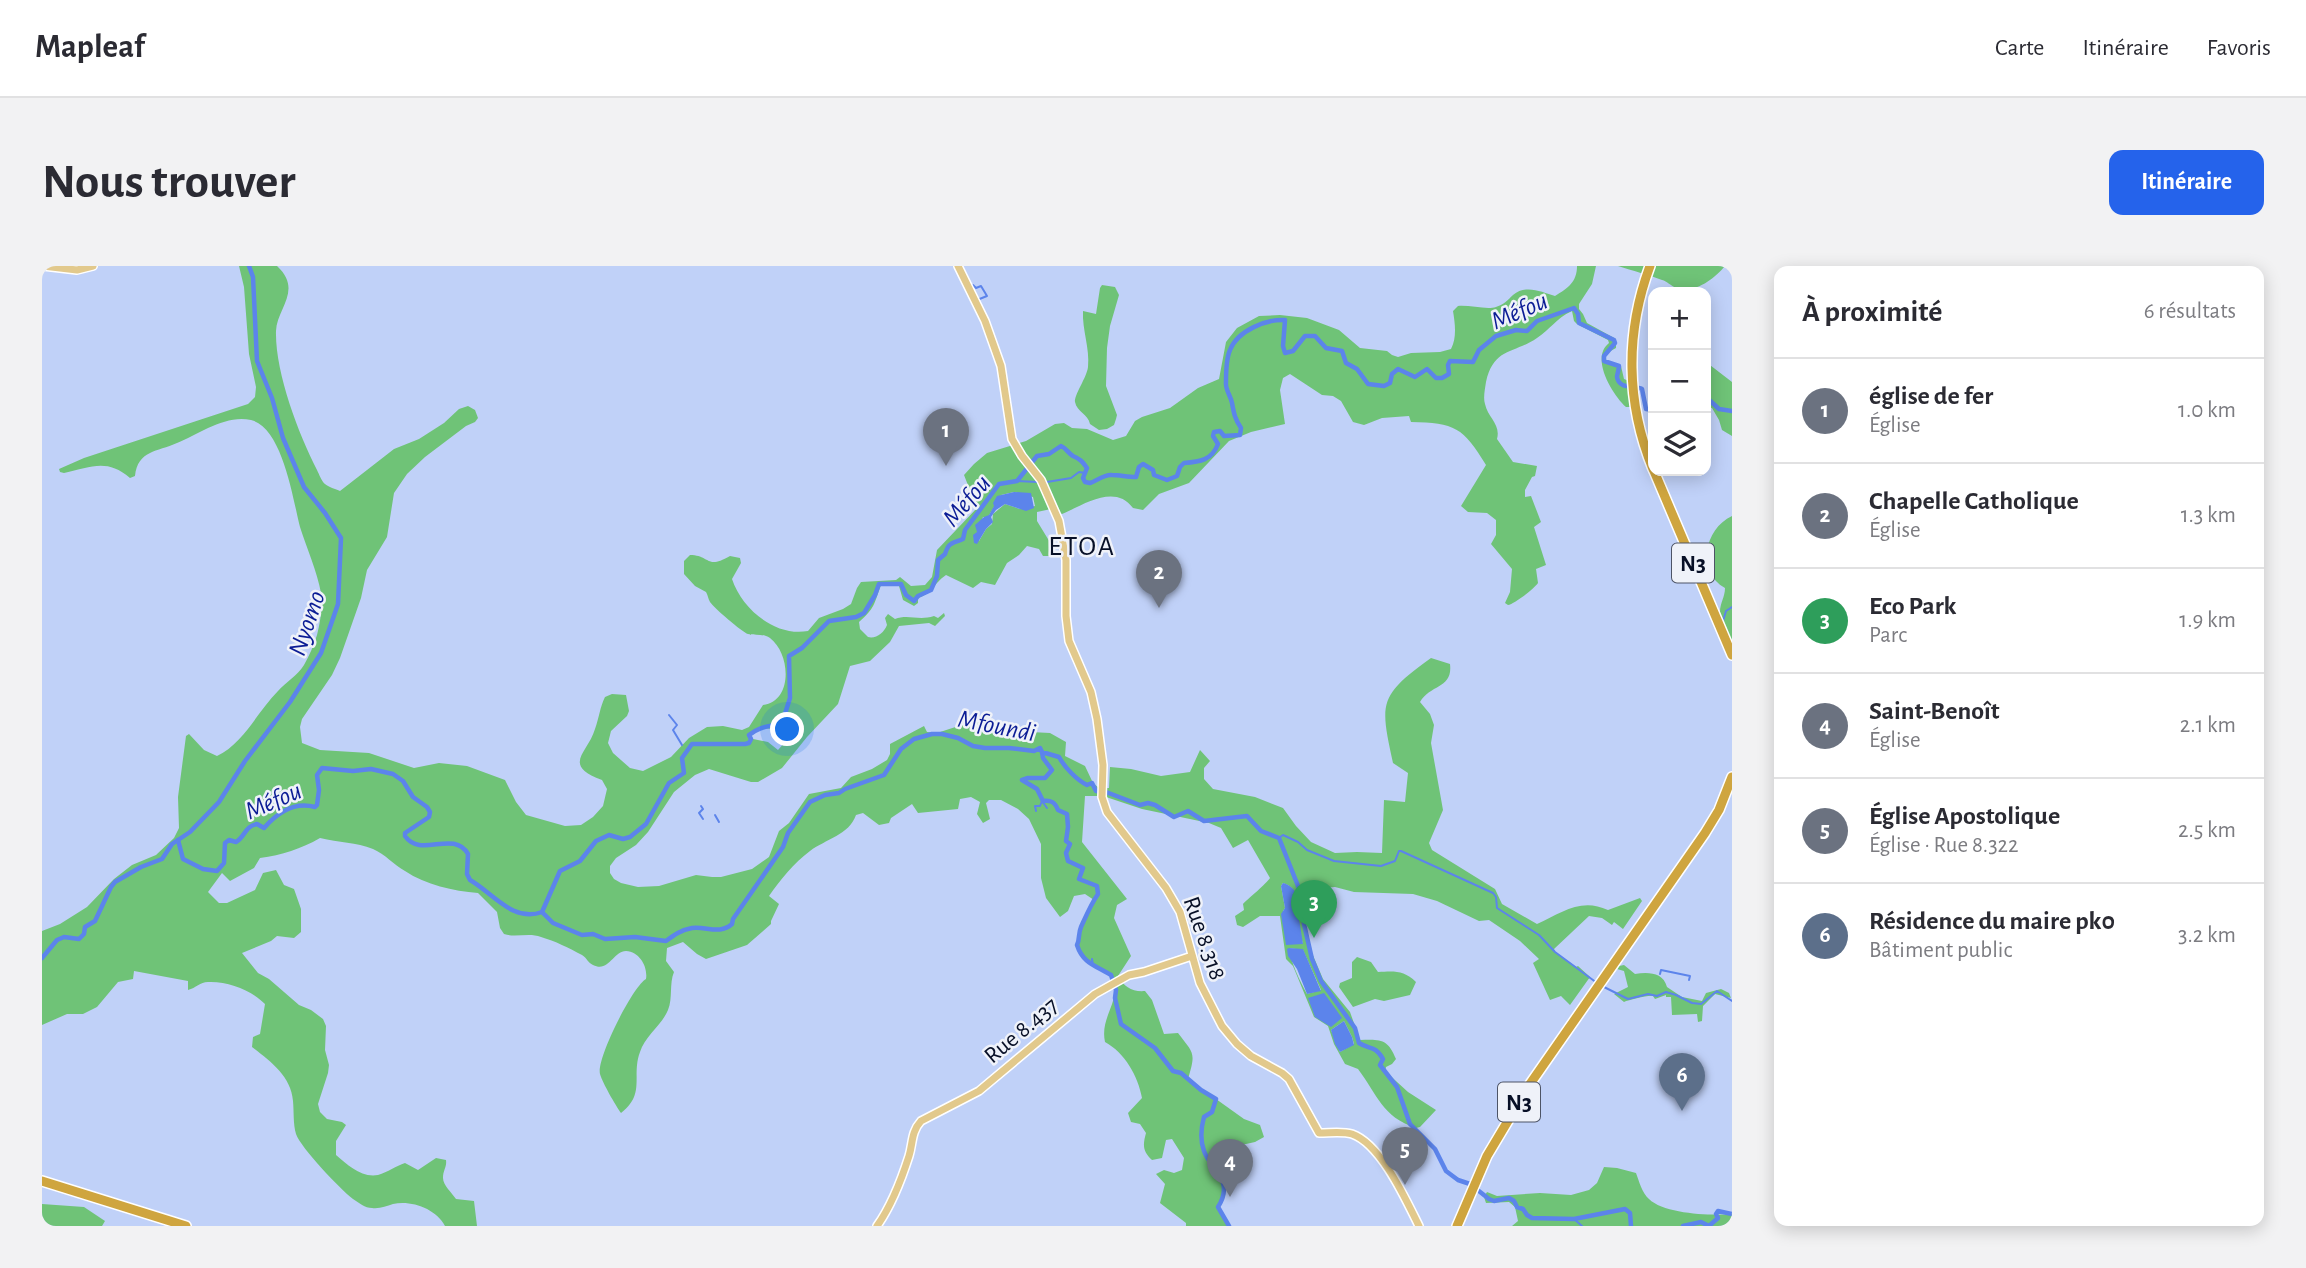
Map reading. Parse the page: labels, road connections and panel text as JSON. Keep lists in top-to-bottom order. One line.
{"streets":{"highway":["N3"],"main road":["Rue 8.318","Rue 8.437"]},"crossings":[["Rue 8.318","Rue 8.437"]],"districts":["ETOA"],"water":["Méfou","Nyomo","Mfoundi"],"page":{"header":"Mapleaf","nav":["Carte","Itinéraire","Favoris"],"buttons":"Itinéraire","title":"Nous trouver","heading":["À proximité","6 résultats"],"map_buttons":["+","−"],"list":[{"mark":"1","name":"église de fer","note":"Église","value":"1.0 km"},{"mark":"2","name":"Chapelle Catholique","note":"Église","value":"1.3 km"},{"mark":"3","name":"Eco Park","note":"Parc","value":"1.9 km"},{"mark":"4","name":"Saint-Benoît","note":"Église","value":"2.1 km"},{"mark":"5","name":"Église Apostolique","note":"Église · Rue 8.322","value":"2.5 km"},{"mark":"6","name":"Résidence du maire pk0","note":"Bâtiment public","value":"3.2 km"}],"pins":["1","2","3","6","5","4"]}}
